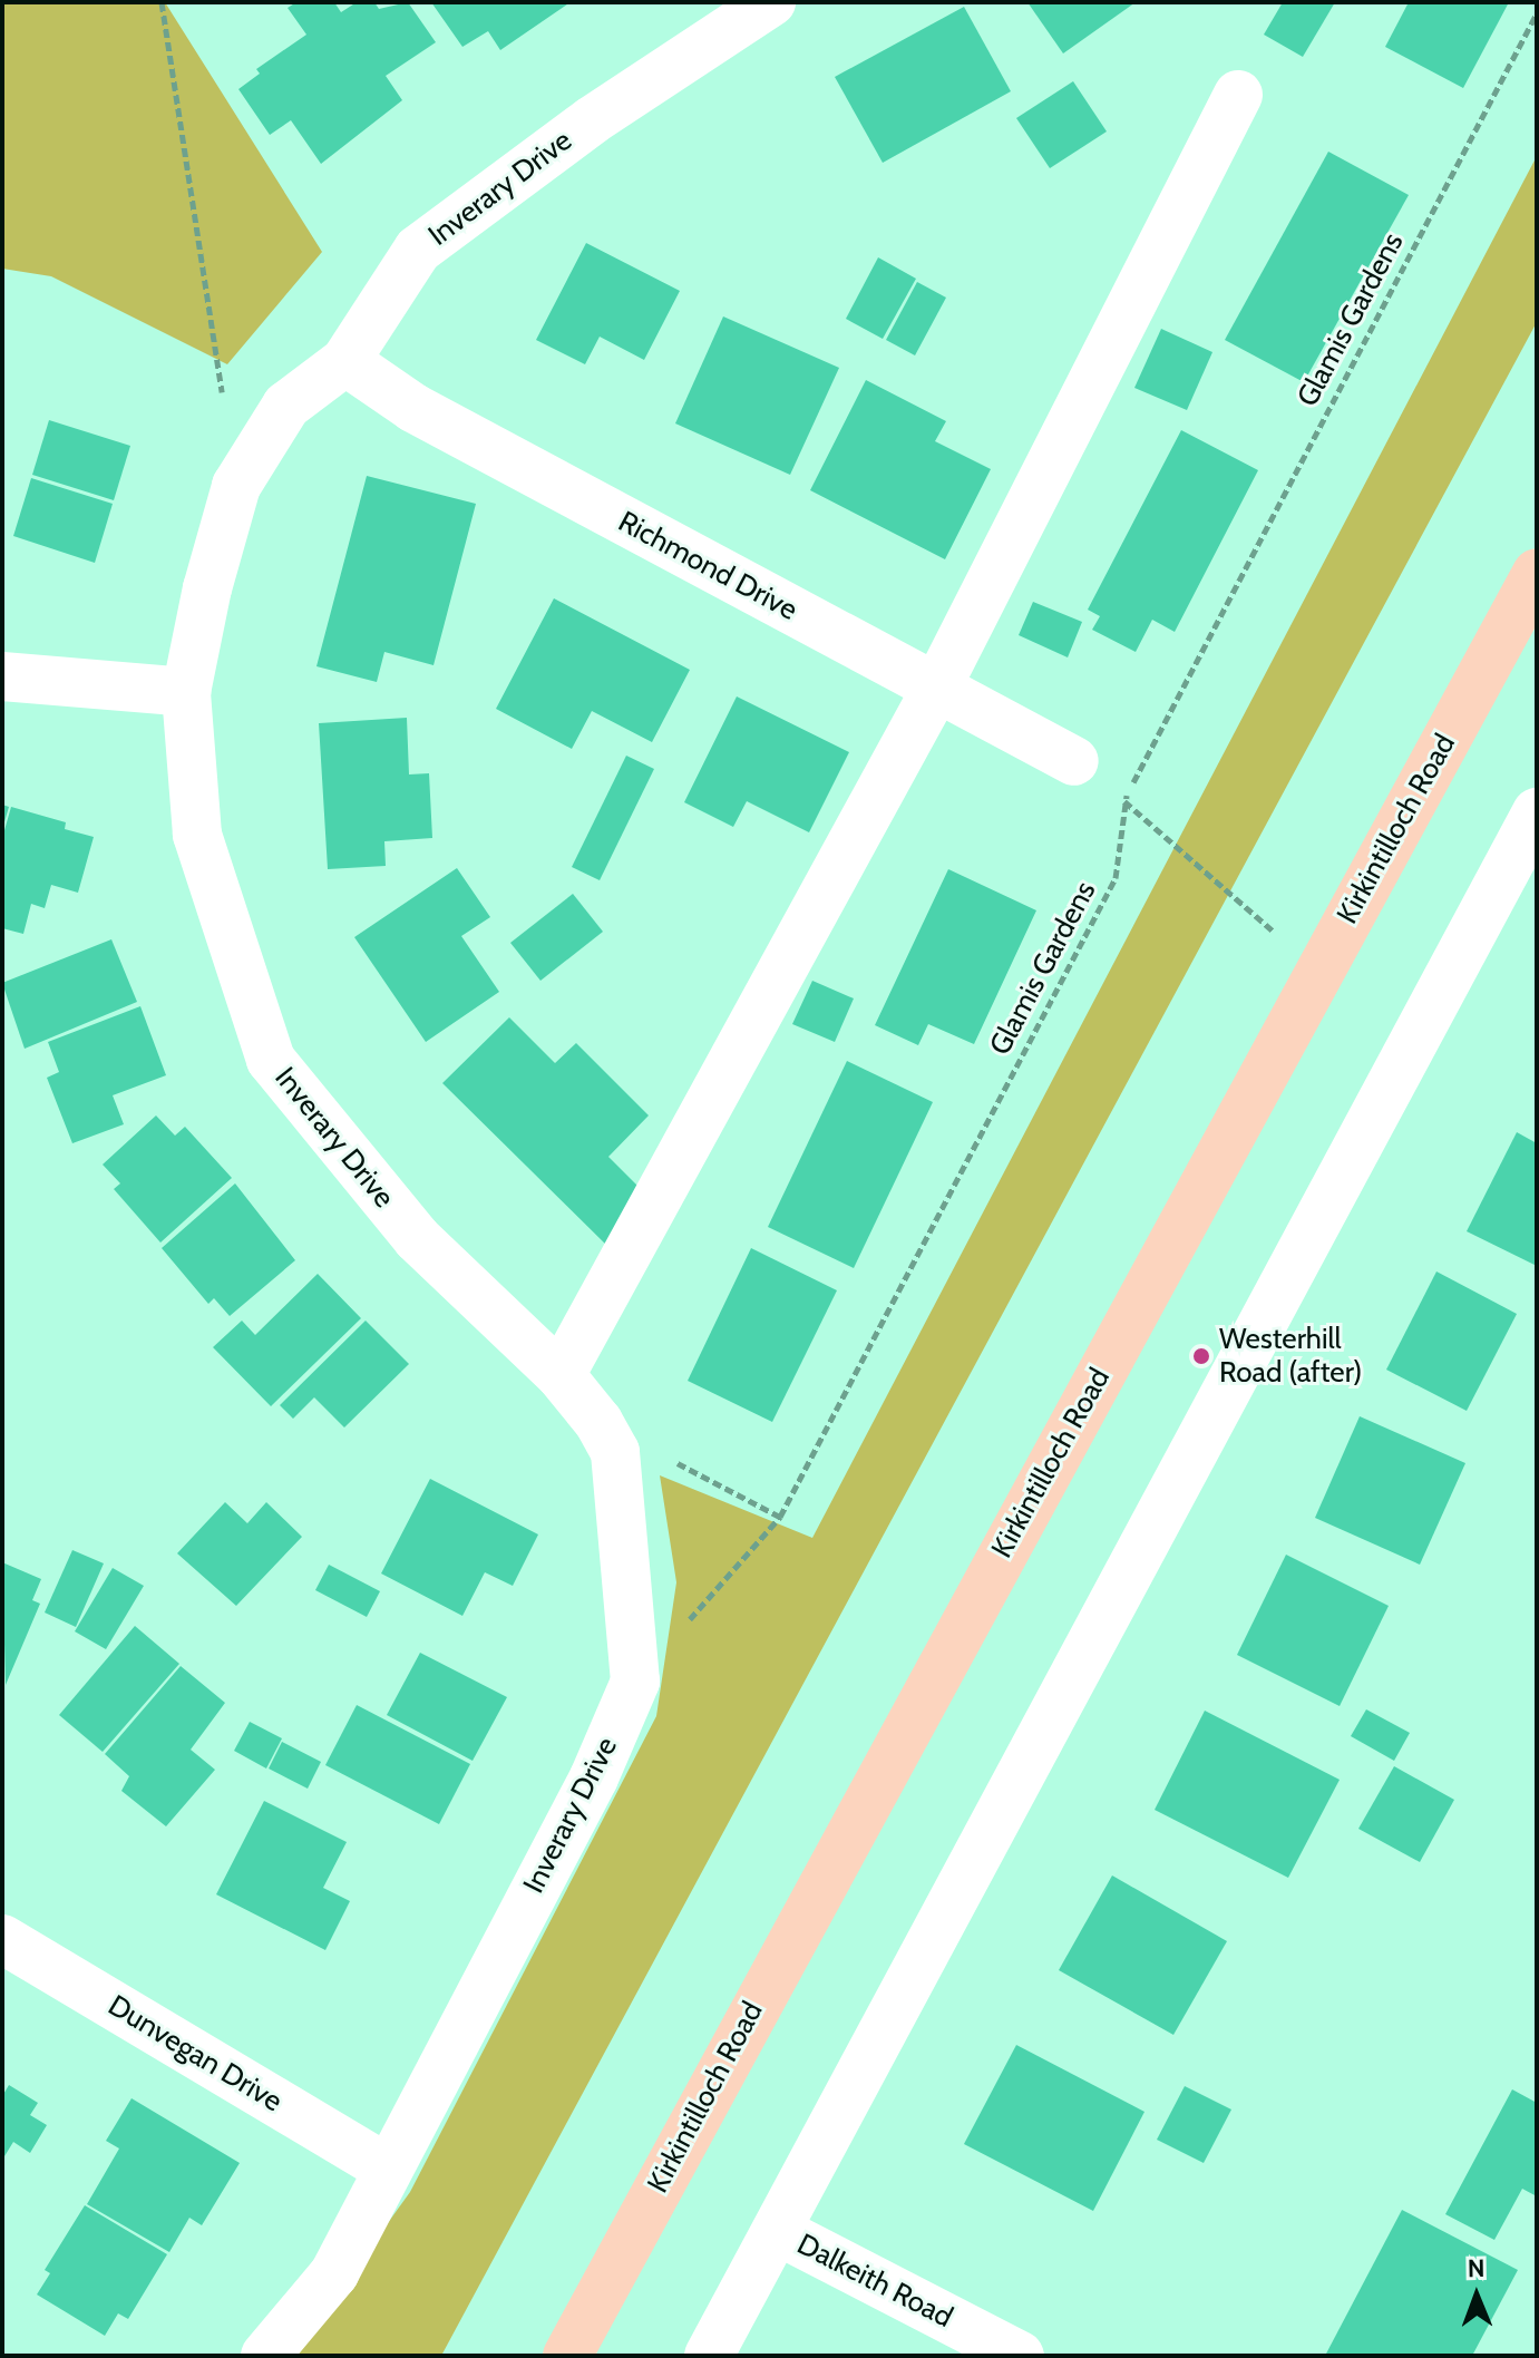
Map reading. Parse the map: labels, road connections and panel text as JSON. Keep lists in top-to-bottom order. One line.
{"streets":{"main road":["Kirkintilloch Road"],"street":["Inverary Drive","Richmond Drive","Dunvegan Drive","Dalkeith Road"],"path":["Glamis Gardens"]},"crossings":[["Inverary Drive","Glamis Gardens"],["Inverary Drive","Richmond Drive"],["Inverary Drive","Dunvegan Drive"]],"places":["Westerhill Road (after)"],"north":"top"}
